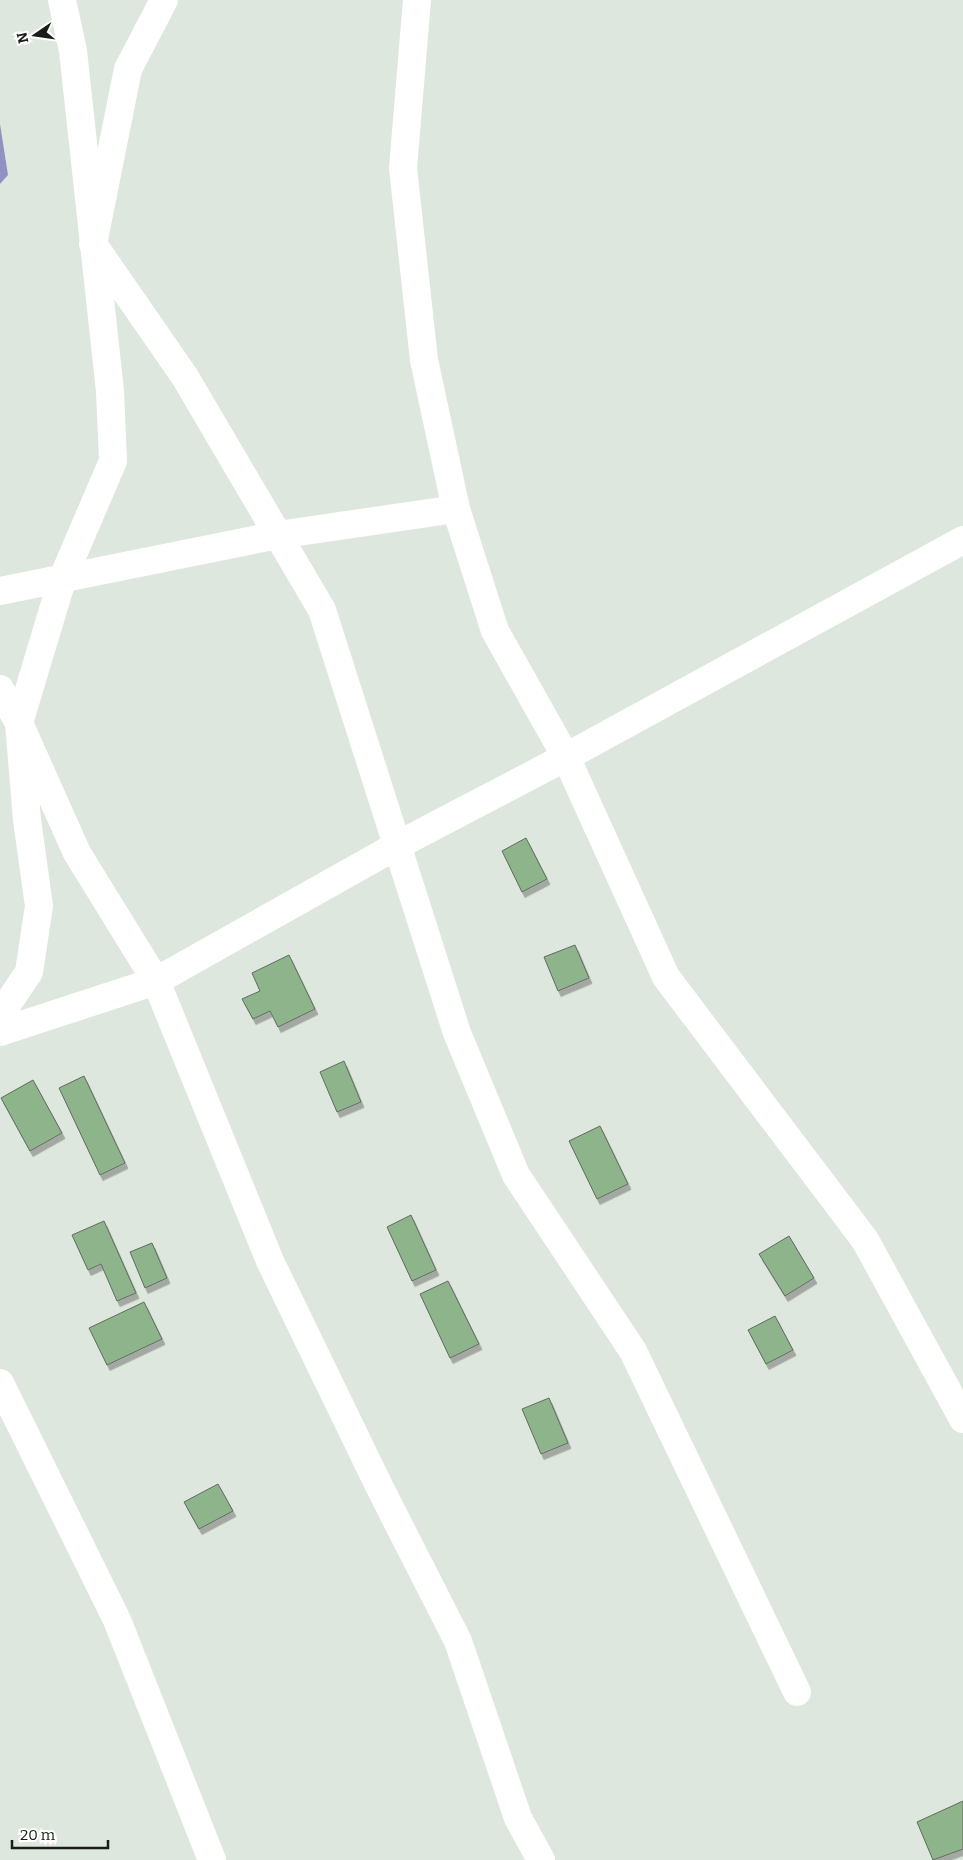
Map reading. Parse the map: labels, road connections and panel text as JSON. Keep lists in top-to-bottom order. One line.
{"scale_bar":"20 m","north":"left"}
